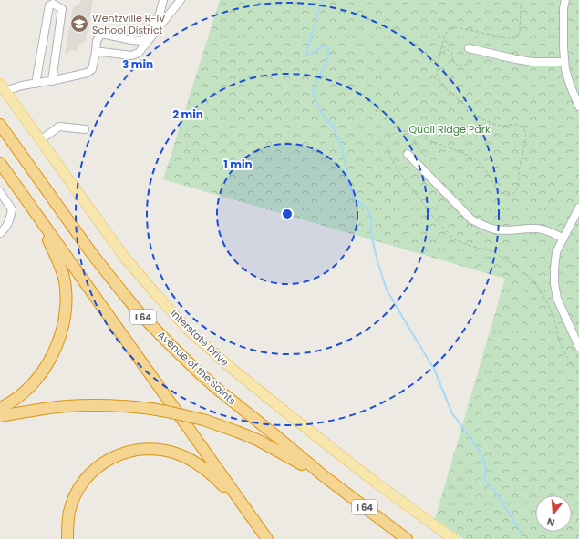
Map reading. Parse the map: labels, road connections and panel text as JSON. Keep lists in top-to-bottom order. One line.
{"streets":{"highway":["I 64","Avenue of the Saints"],"main road":["Interstate Drive"]},"parks":["Quail Ridge Park"],"places":{"school or university":["Wentzville R-IV School District"]},"north":"bottom","rings":["3 min","2 min","1 min"]}
